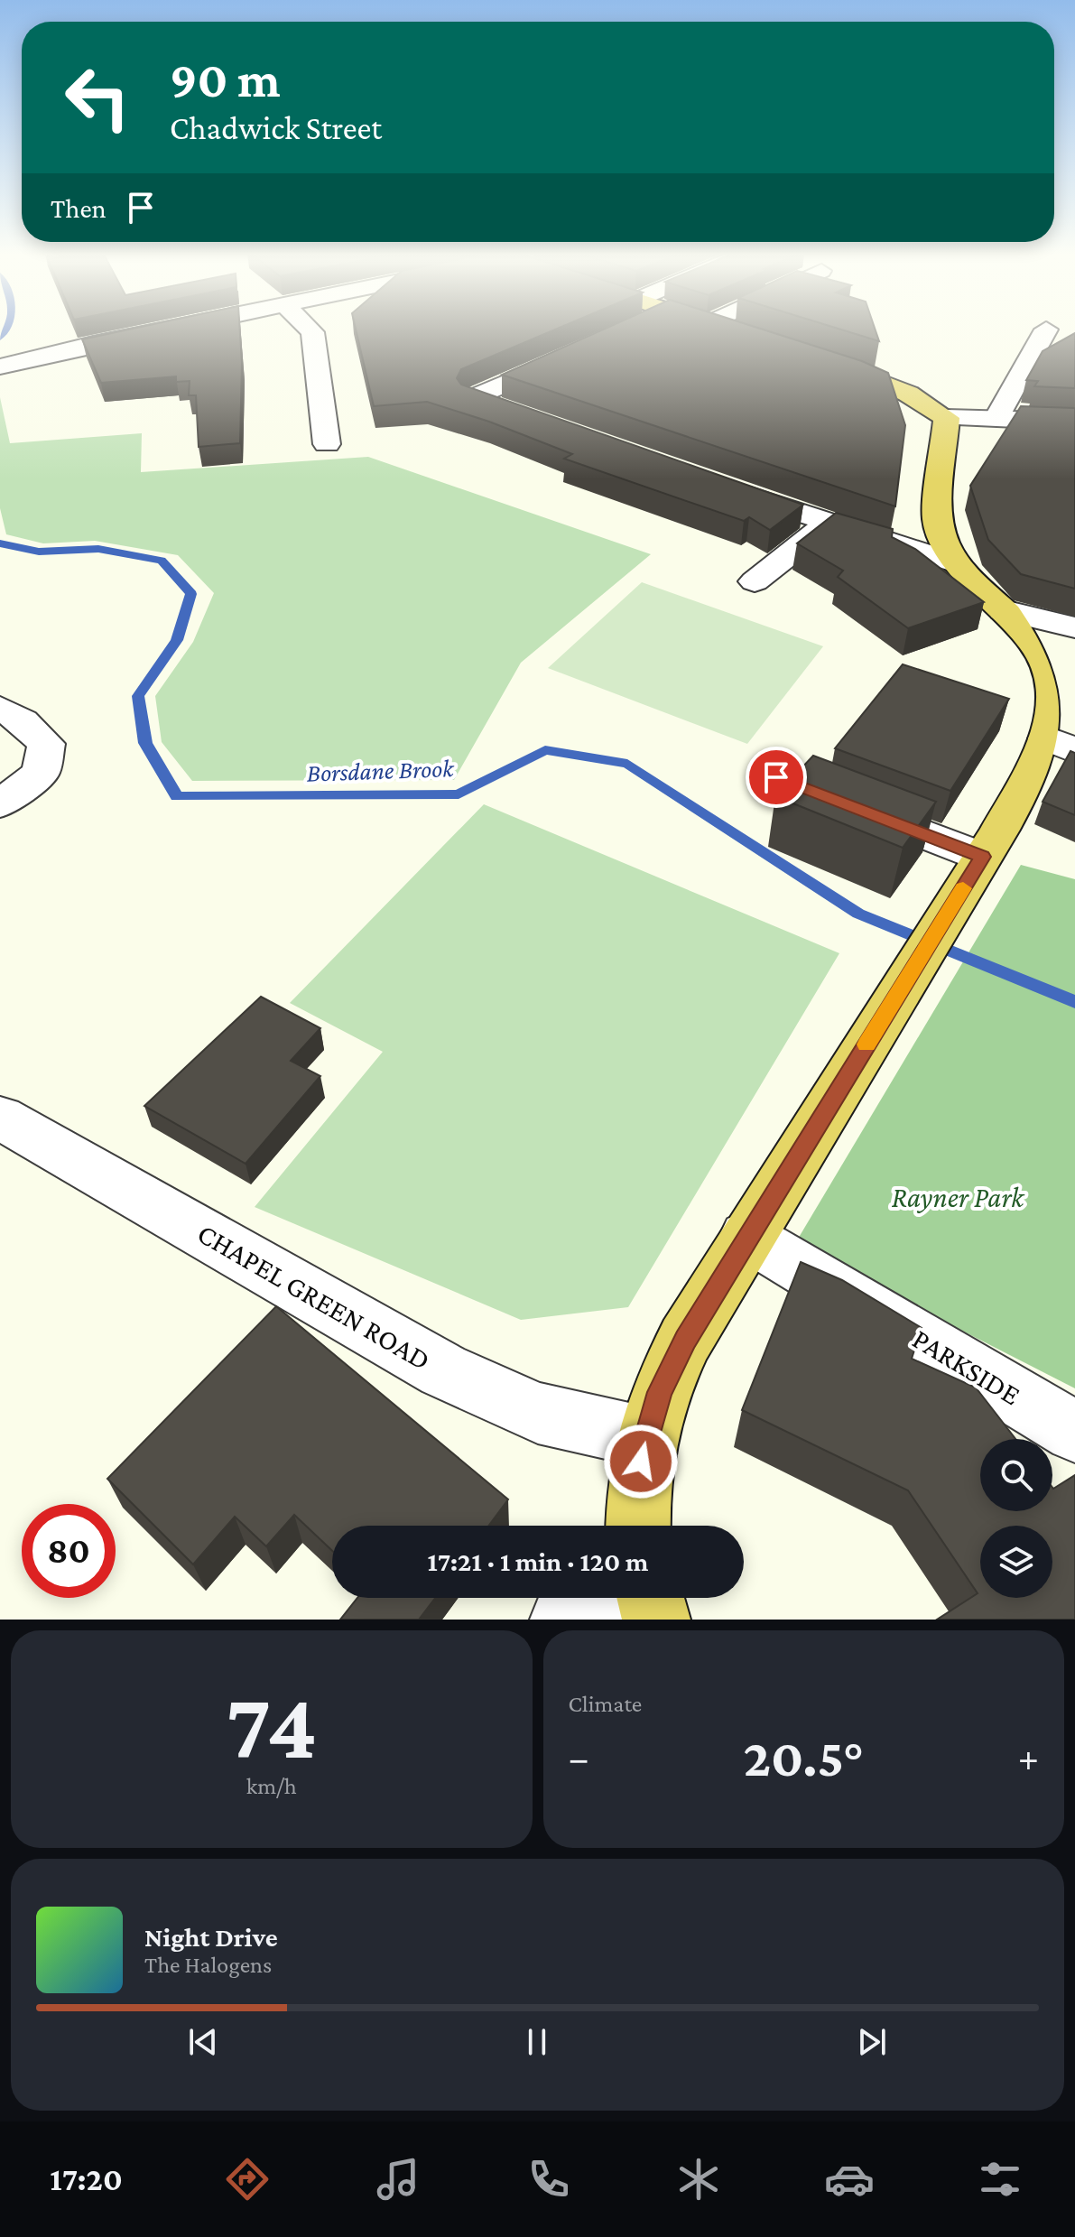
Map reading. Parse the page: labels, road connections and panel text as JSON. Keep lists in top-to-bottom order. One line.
{"streets":{"street":["CHAPEL GREEN ROAD","PARKSIDE"]},"water":["Borsdane Brook"],"parks":["Rayner Park"],"page":{"turn":["90 m","Chadwick Street"],"then":"Then","limit":"80","trip":"17:21 · 1 min · 120 m","tile":[["74","km/h"],"Climate"],"heat":["−","20.5°","+"],"song":["Night Drive","The Halogens"],"tabs":"17:20"}}
